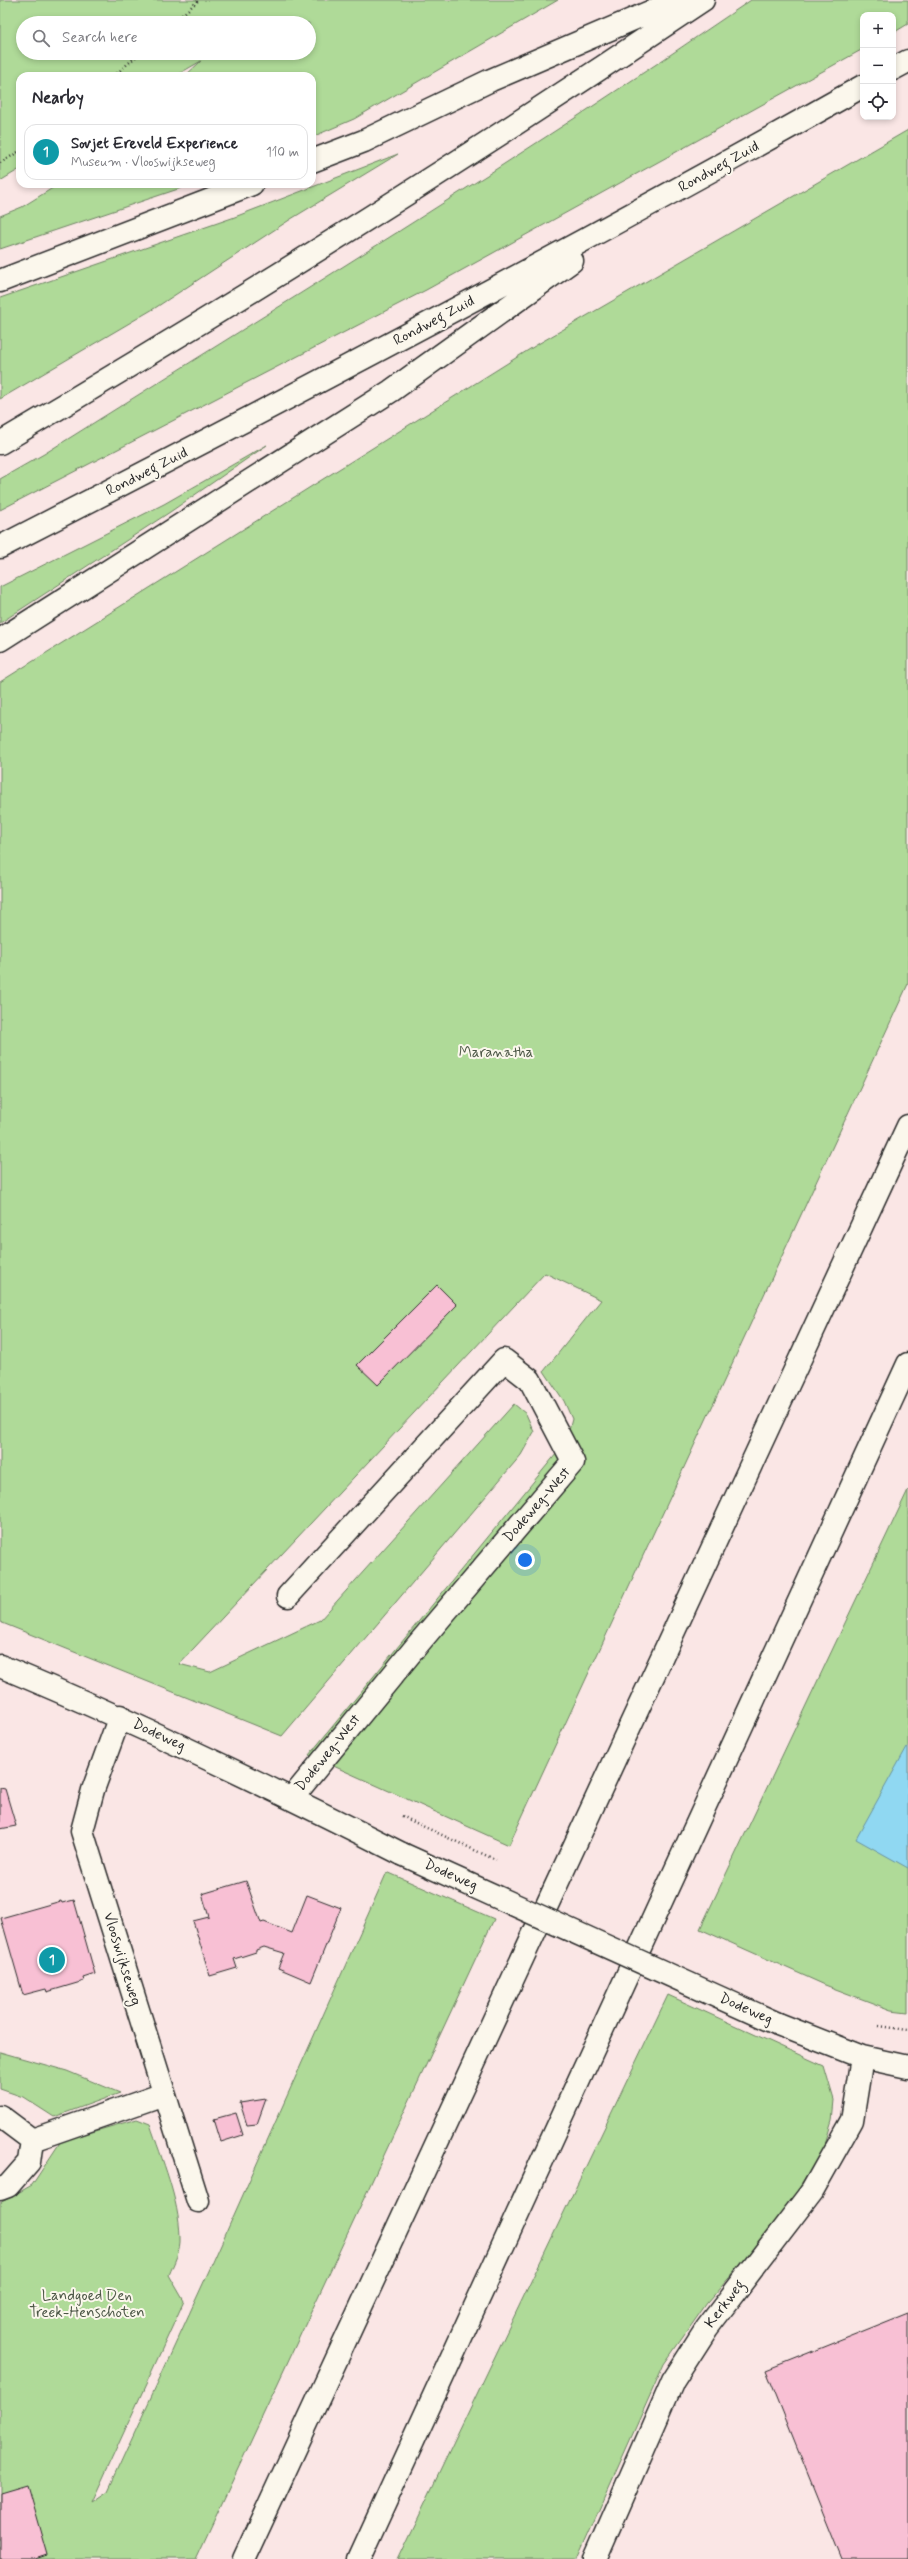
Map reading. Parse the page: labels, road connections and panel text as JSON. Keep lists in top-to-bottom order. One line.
{"streets":{"main road":["Rondweg Zuid","Dodeweg-West","Dodeweg","Vlooswijkseweg","Kerkweg"]},"crossings":[["Dodeweg-West","Dodeweg"],["Dodeweg","Vlooswijkseweg"],["Dodeweg","Kerkweg"]],"parks":["Maranatha","Landgoed Den Treek-Henschoten"],"page":{"map_buttons":["+","−"],"search":"Search here","heading":"Nearby","list":[{"mark":"1","name":"Sovjet Ereveld Experience","note":"Museum · Vlooswijkseweg","value":"110 m"}],"pins":"1"}}
